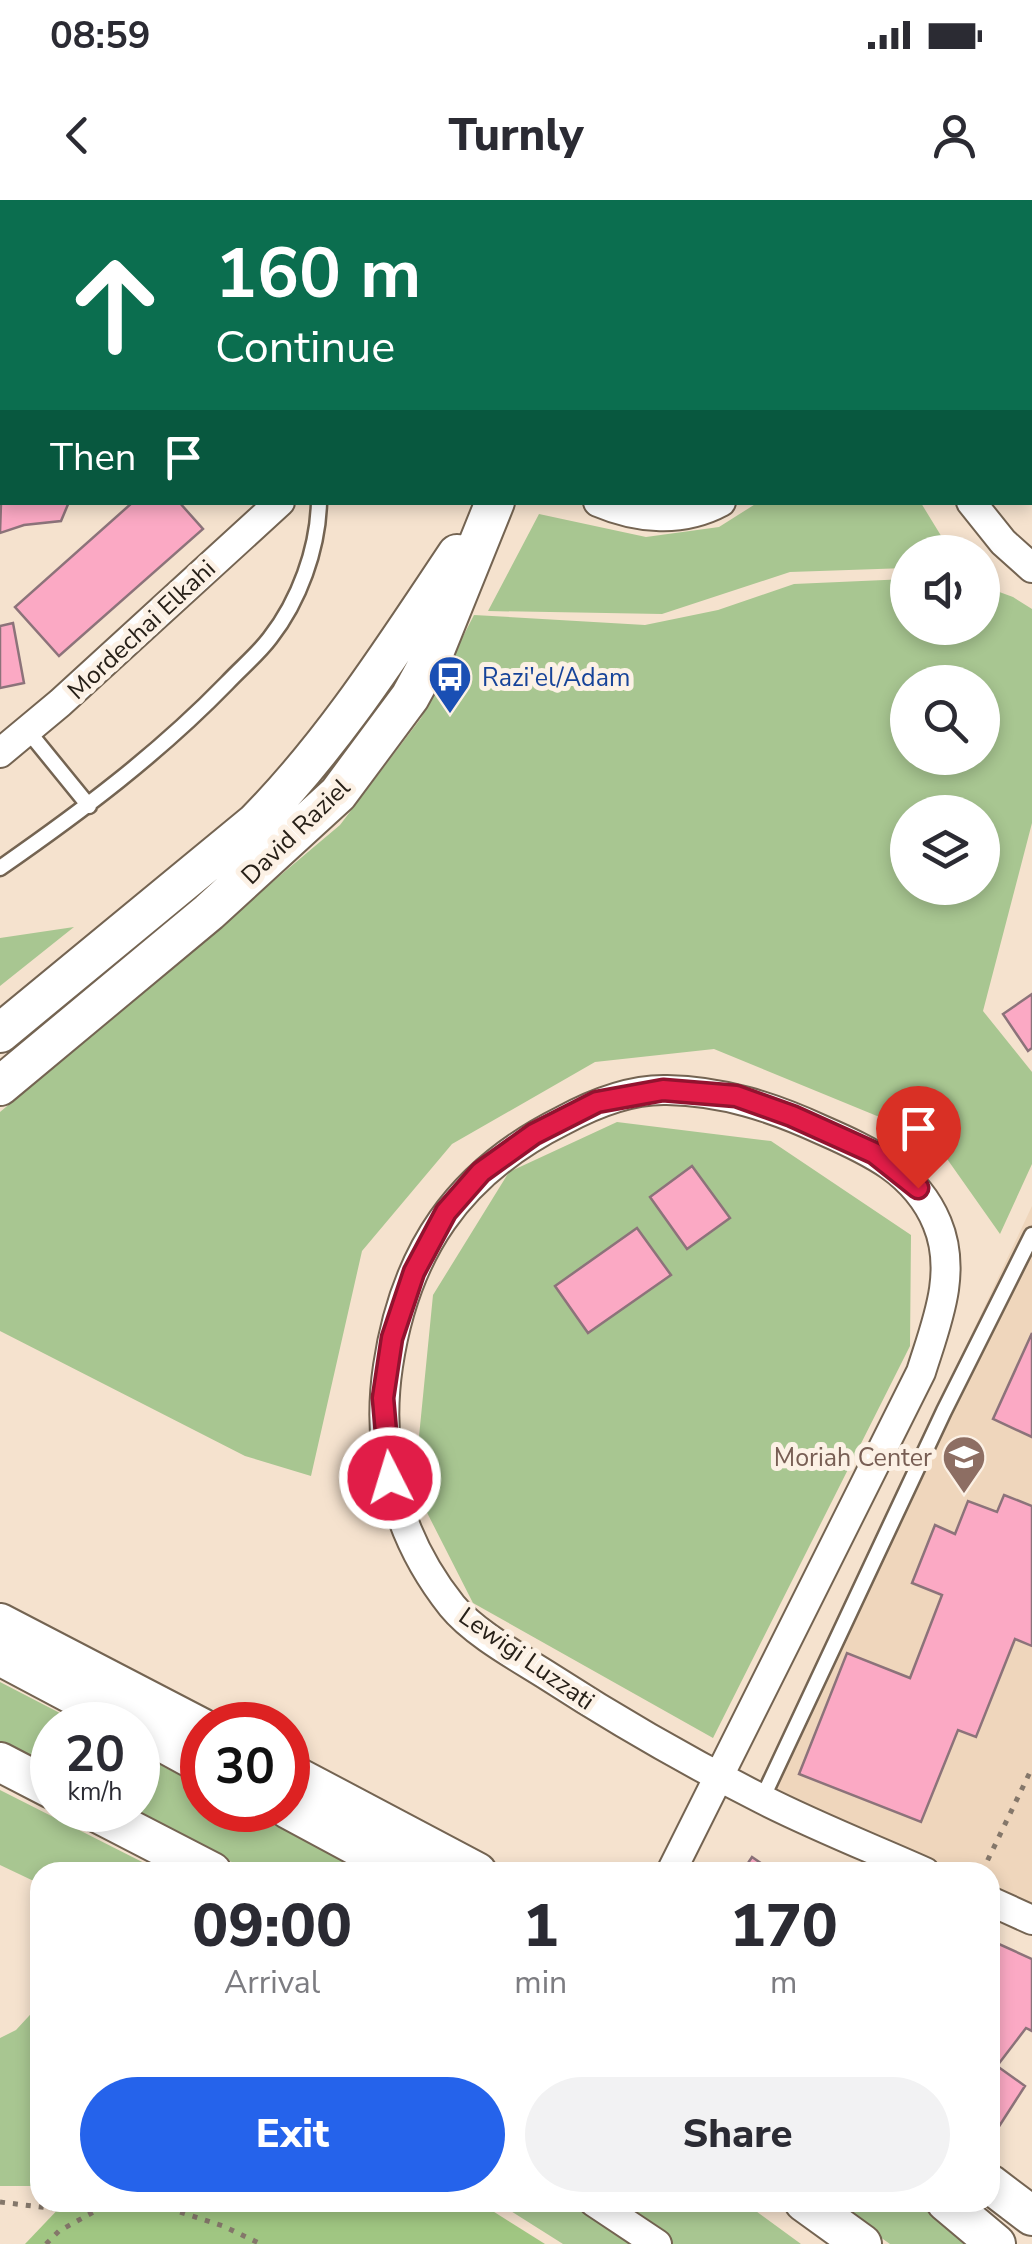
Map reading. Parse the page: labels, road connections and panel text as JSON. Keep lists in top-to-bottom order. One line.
{"streets":{"street":["Mordechai Elkahi","David Raziel","Lewigi Luzzati"]},"places":{"bus stop":["Razi'el/Adam"],"school or university":["Moriah Center"]},"page":{"status":"08:59","header":"Turnly","turn":["160 m","Continue"],"then":"Then","speed":"20 km/h","limit":"30","eta":["09:00","Arrival","1","min","170","m"],"buttons":["Exit","Share"]}}
